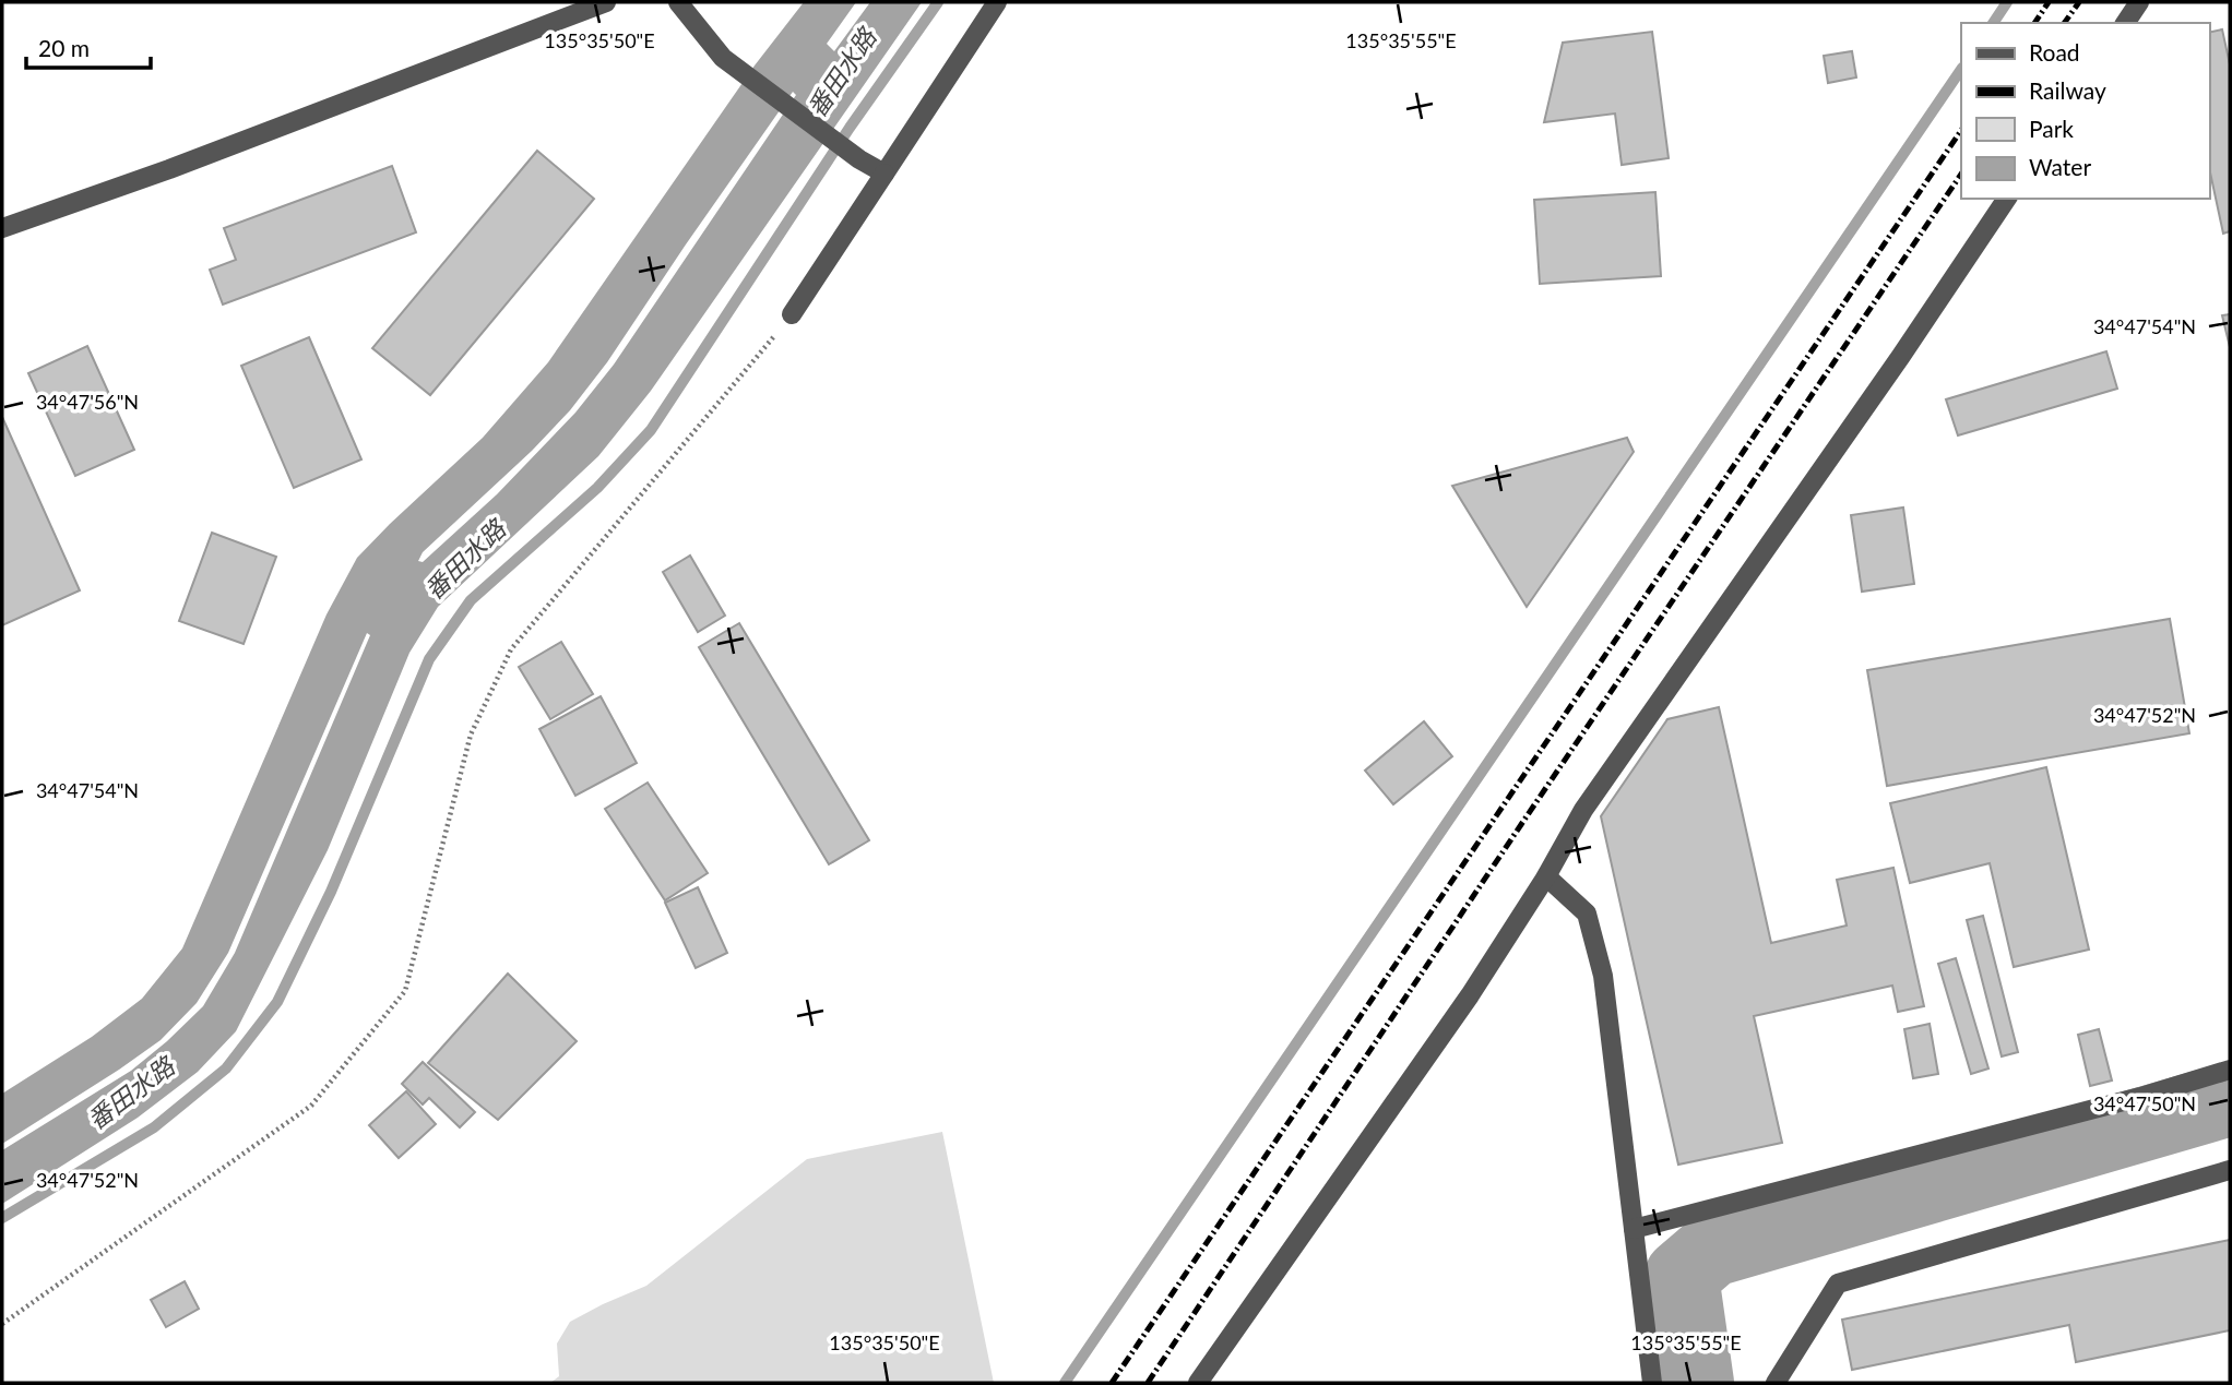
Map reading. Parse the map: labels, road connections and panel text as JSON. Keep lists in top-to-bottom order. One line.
{"water":["番田水路"],"legend":["Road","Railway","Park","Water"],"scale_bar":"20 m","coordinates":["135°35'50\"E","135°35'55\"E","34°47'54\"N","34°47'56\"N","34°47'52\"N","34°47'50\"N"]}
